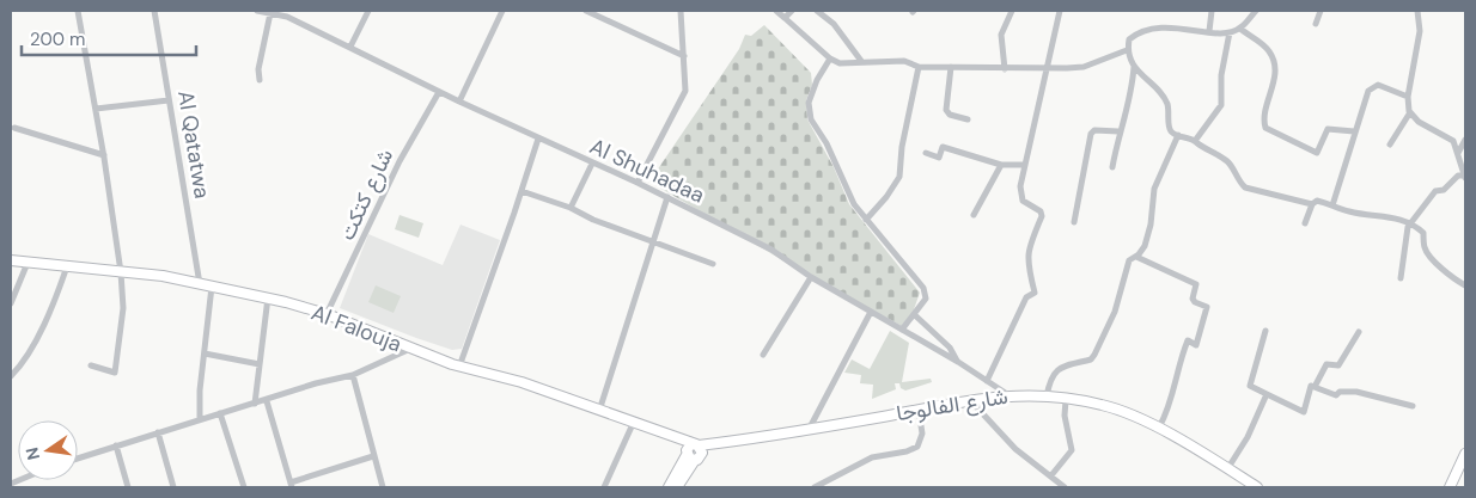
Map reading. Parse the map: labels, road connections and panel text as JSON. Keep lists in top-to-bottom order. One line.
{"streets":{"main road":["Al Falouja","شارع الفالوجا"],"street":["Al Qatatwa","Al Shuhadaa","شارع كتكت"]},"crossings":[["Al Qatatwa","Al Falouja"],["Al Shuhadaa","شارع كتكت"],["Al Shuhadaa","شارع الفالوجا"],["شارع كتكت","Al Falouja"],["Al Falouja","شارع الفالوجا"]],"scale_bar":"200 m","north":"left"}
